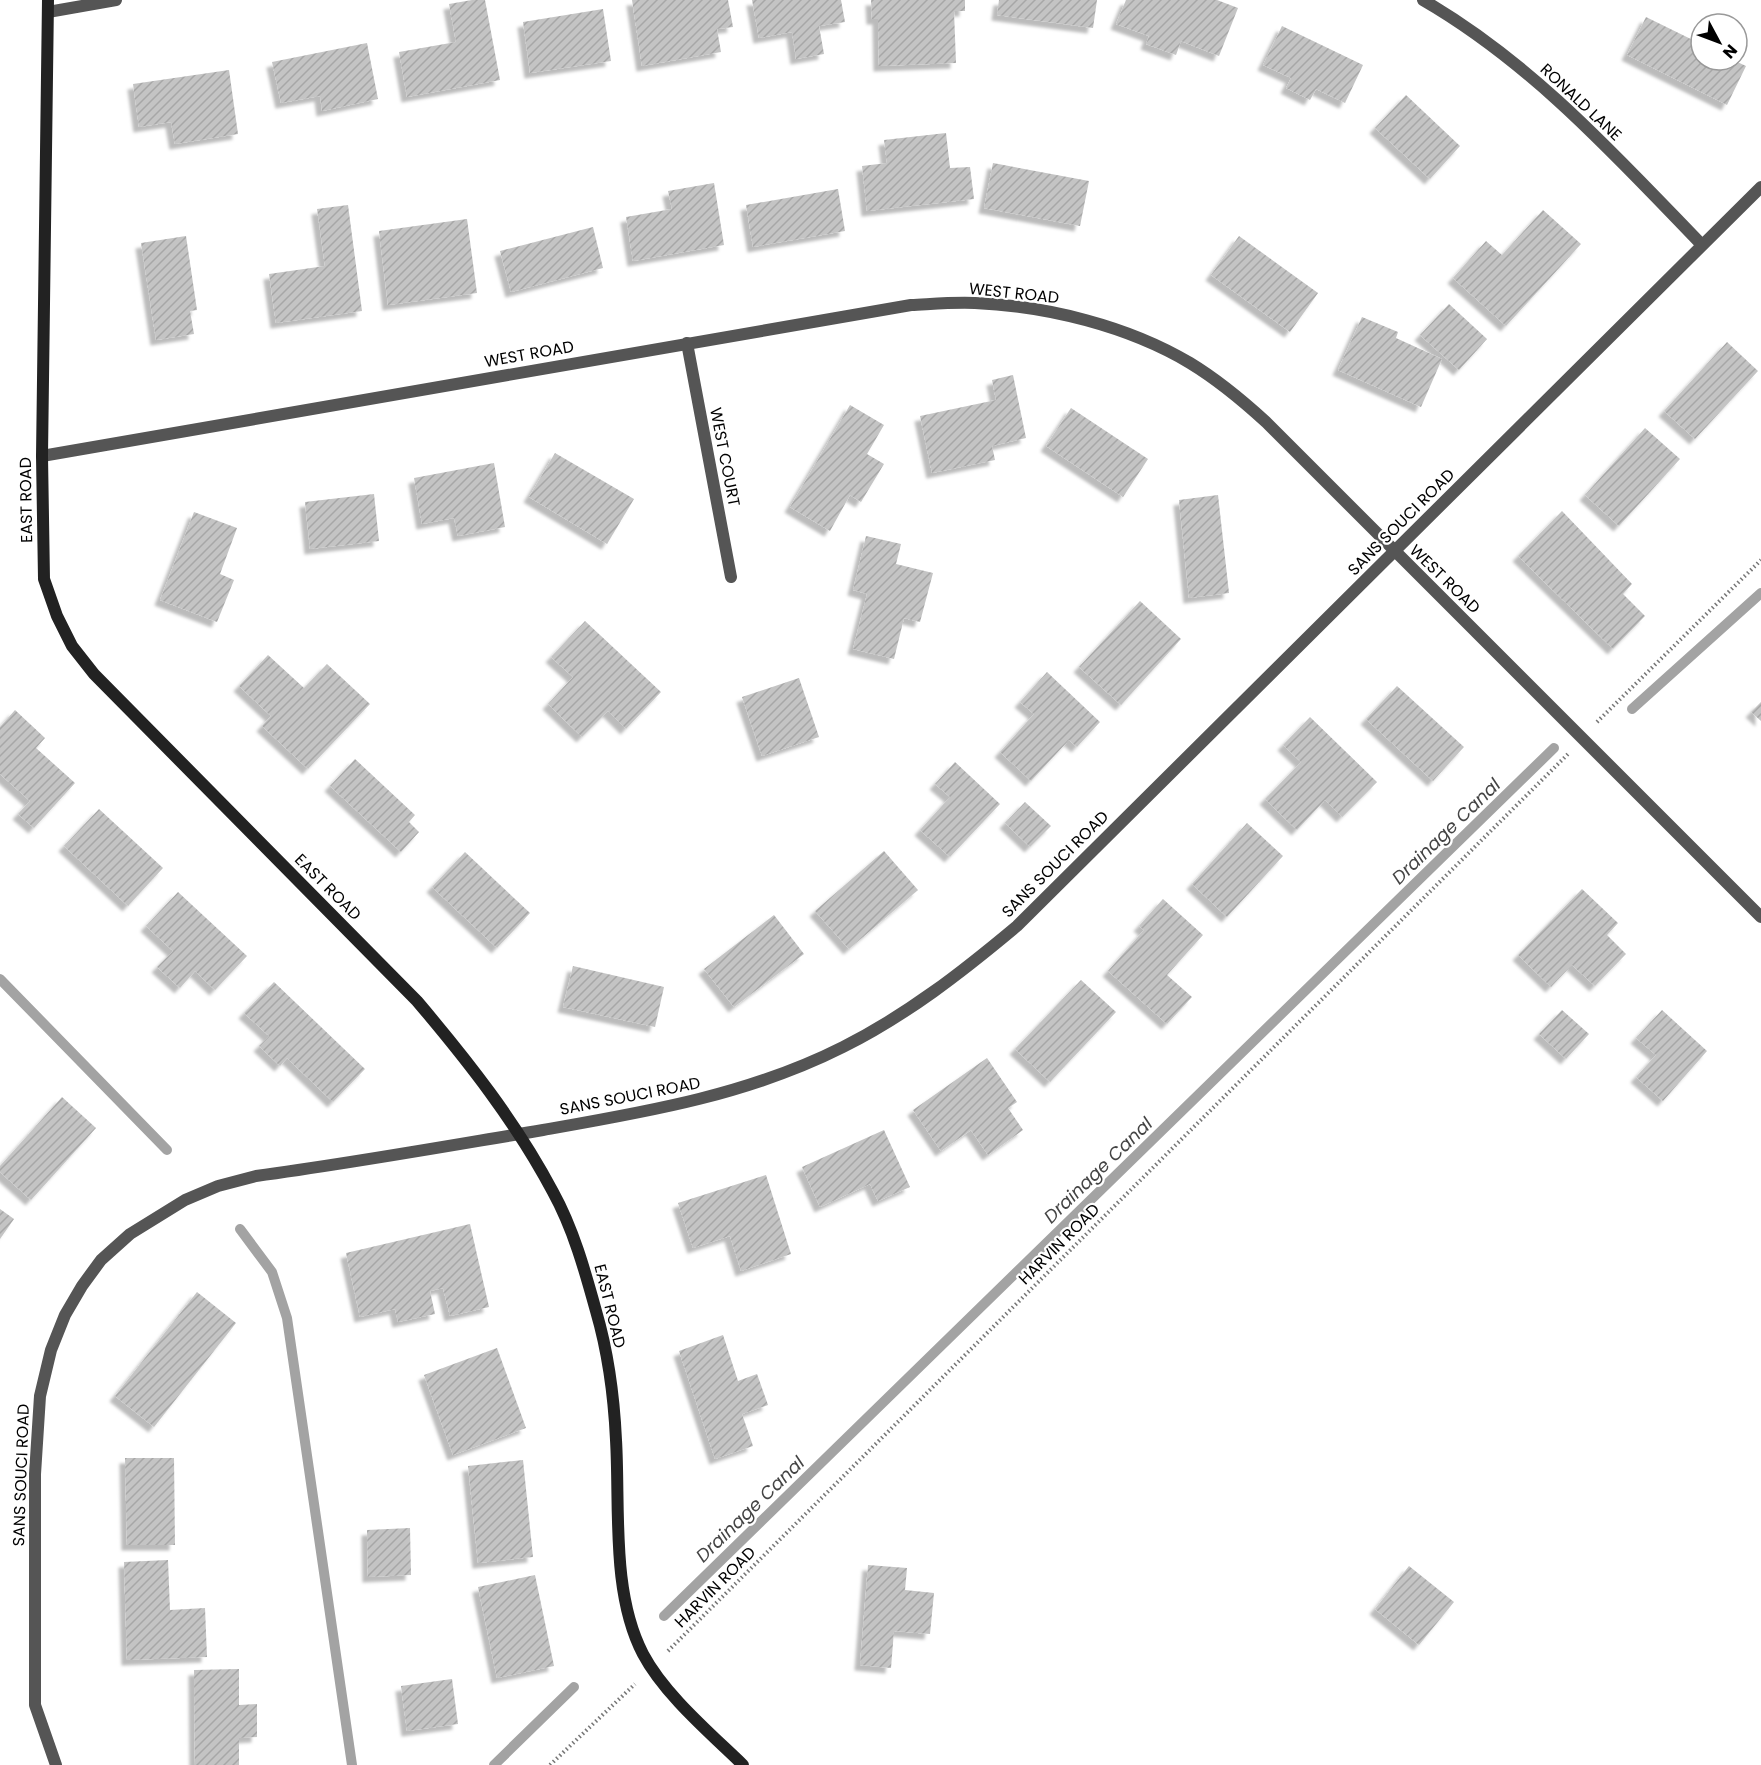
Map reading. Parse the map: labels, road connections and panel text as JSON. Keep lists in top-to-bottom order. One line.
{"streets":{"street":["RONALD LANE","WEST ROAD","WEST COURT","EAST ROAD","SANS SOUCI ROAD"],"path":["HARVIN ROAD"]},"crossings":[["RONALD LANE","SANS SOUCI ROAD"],["WEST ROAD","WEST COURT"],["WEST ROAD","EAST ROAD"],["WEST ROAD","SANS SOUCI ROAD"],["WEST ROAD","HARVIN ROAD"],["EAST ROAD","SANS SOUCI ROAD"],["EAST ROAD","HARVIN ROAD"]],"water":["Drainage Canal"],"north":"bottom right"}
